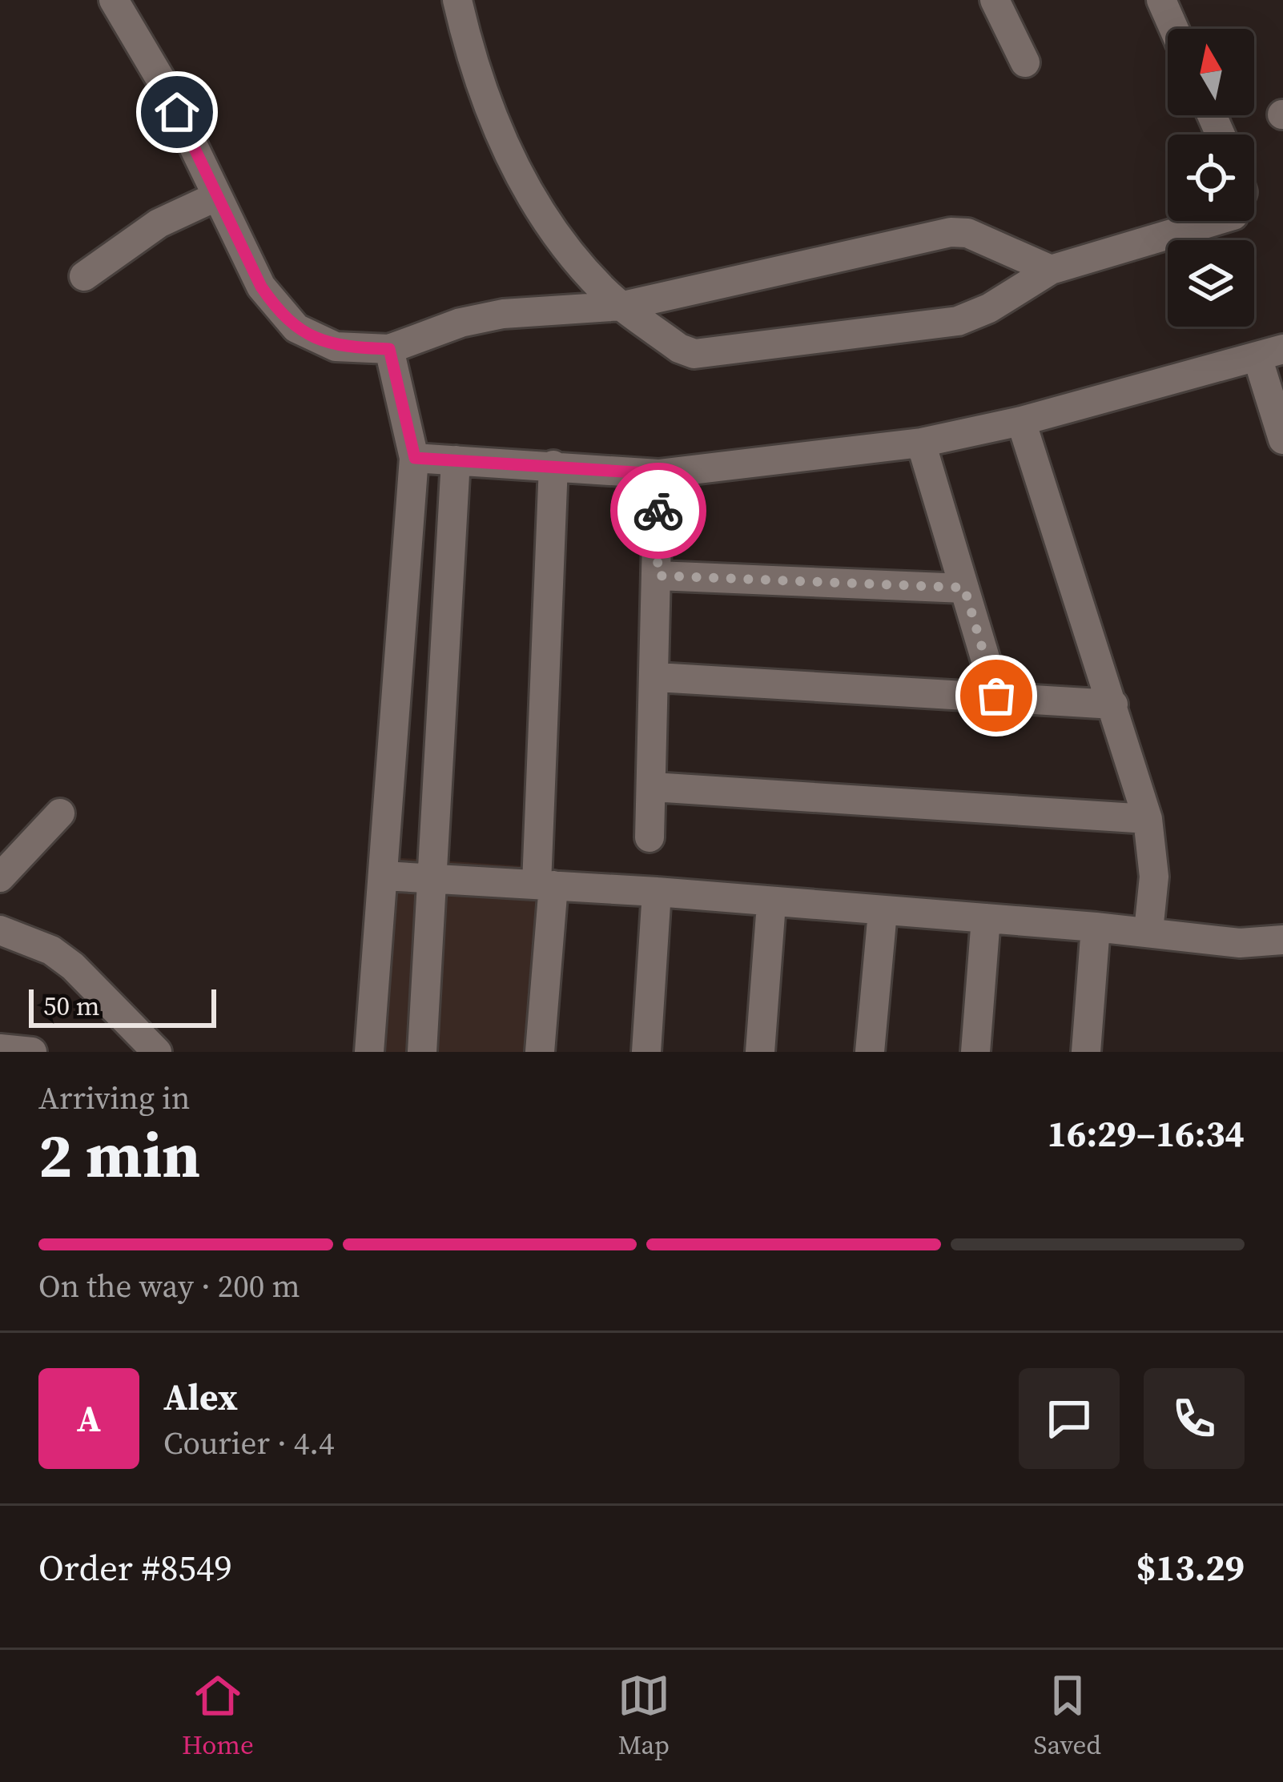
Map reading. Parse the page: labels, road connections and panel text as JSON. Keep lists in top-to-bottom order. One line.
{"scale_bar":"50 m","north":"top","page":{"scale":"50 m","heading":["2 min","Arriving in","16:29–16:34"],"panel":["Alex","Courier · 4.4","Order #8549","$13.29"],"bar":"On the way · 200 m","round":"A","tabs":["Home","Map","Saved"]}}
